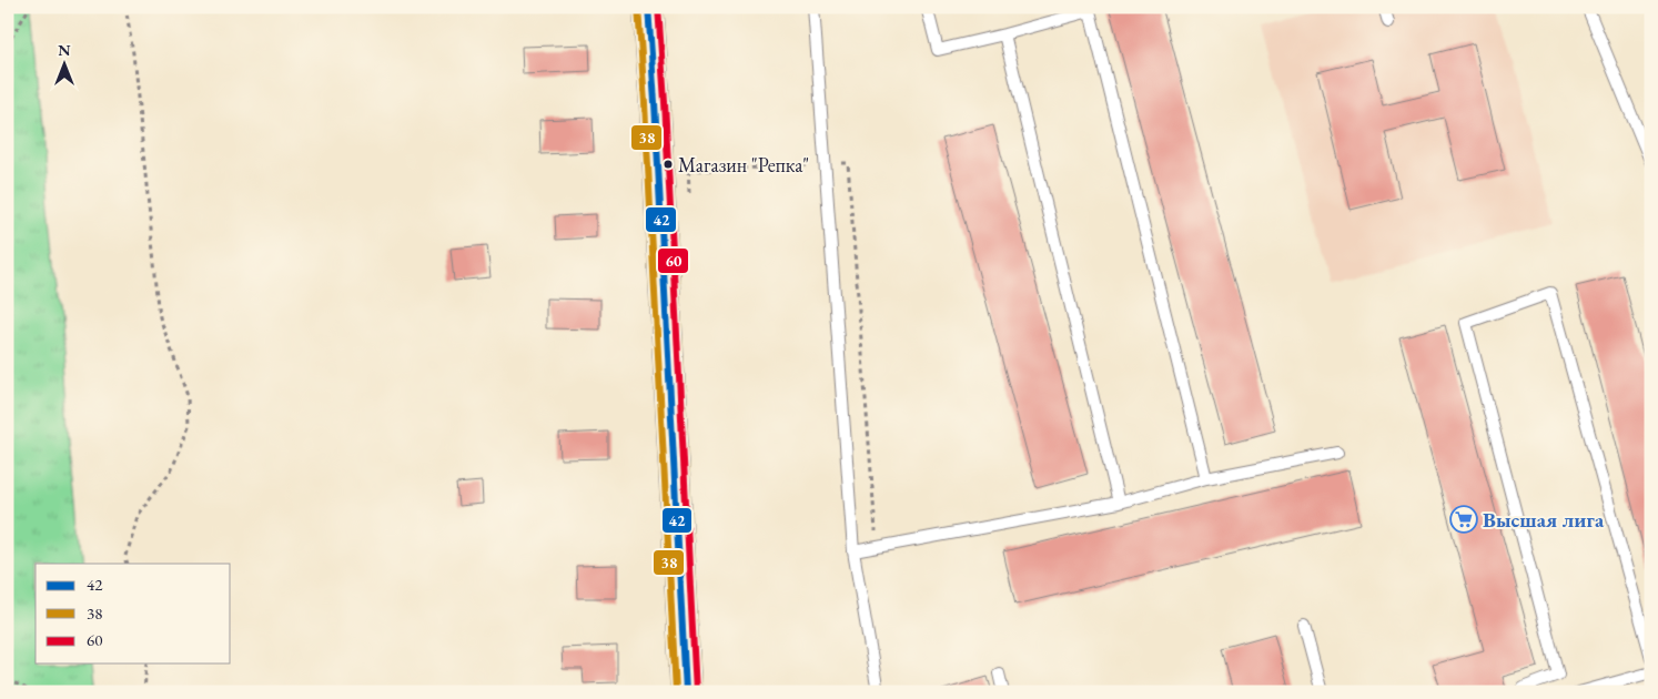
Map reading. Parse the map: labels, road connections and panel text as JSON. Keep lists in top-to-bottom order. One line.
{"places":{"other":["Магазин \"Репка\""],"supermarket":["Высшая лига"]},"lines":["transit line 42","transit line 60","transit line 38"],"legend":["42","38","60"],"north":"top"}
